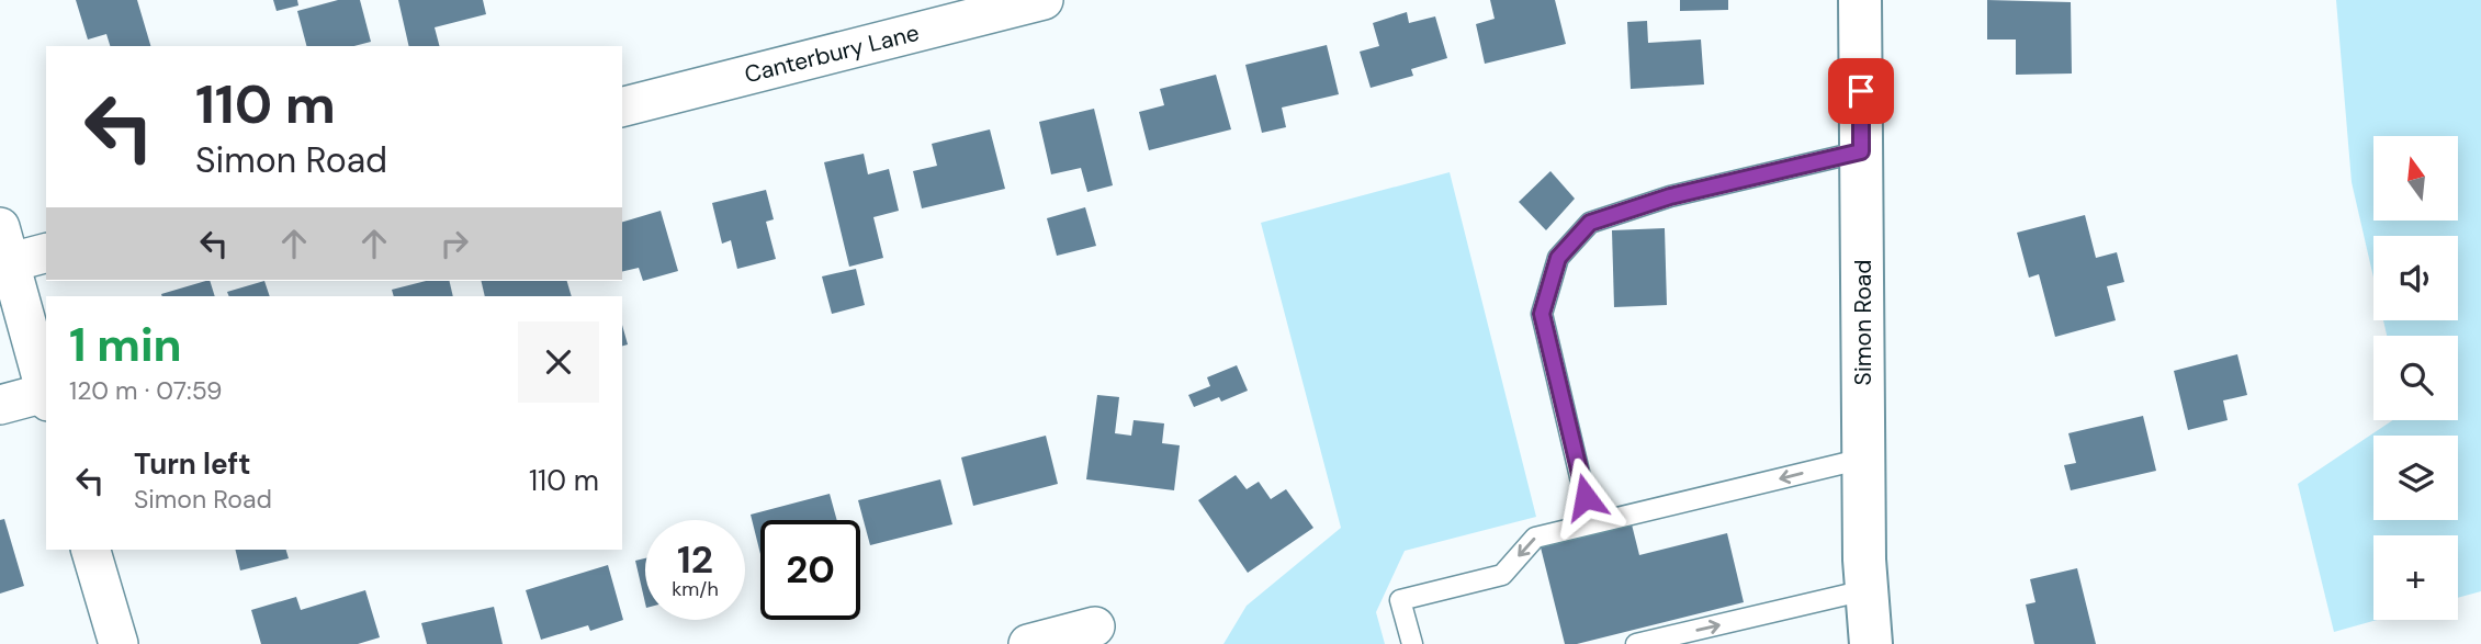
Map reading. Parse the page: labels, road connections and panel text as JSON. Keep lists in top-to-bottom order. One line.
{"streets":{"street":["Canterbury Lane","Simon Road"]},"north":"top","page":{"turn":["110 m","Simon Road"],"map_buttons":"+","heading":["1 min","120 m · 07:59"],"list":[{"name":"Turn left","note":"Simon Road","value":"110 m"}],"speed":"12 km/h","limit":"20"}}
